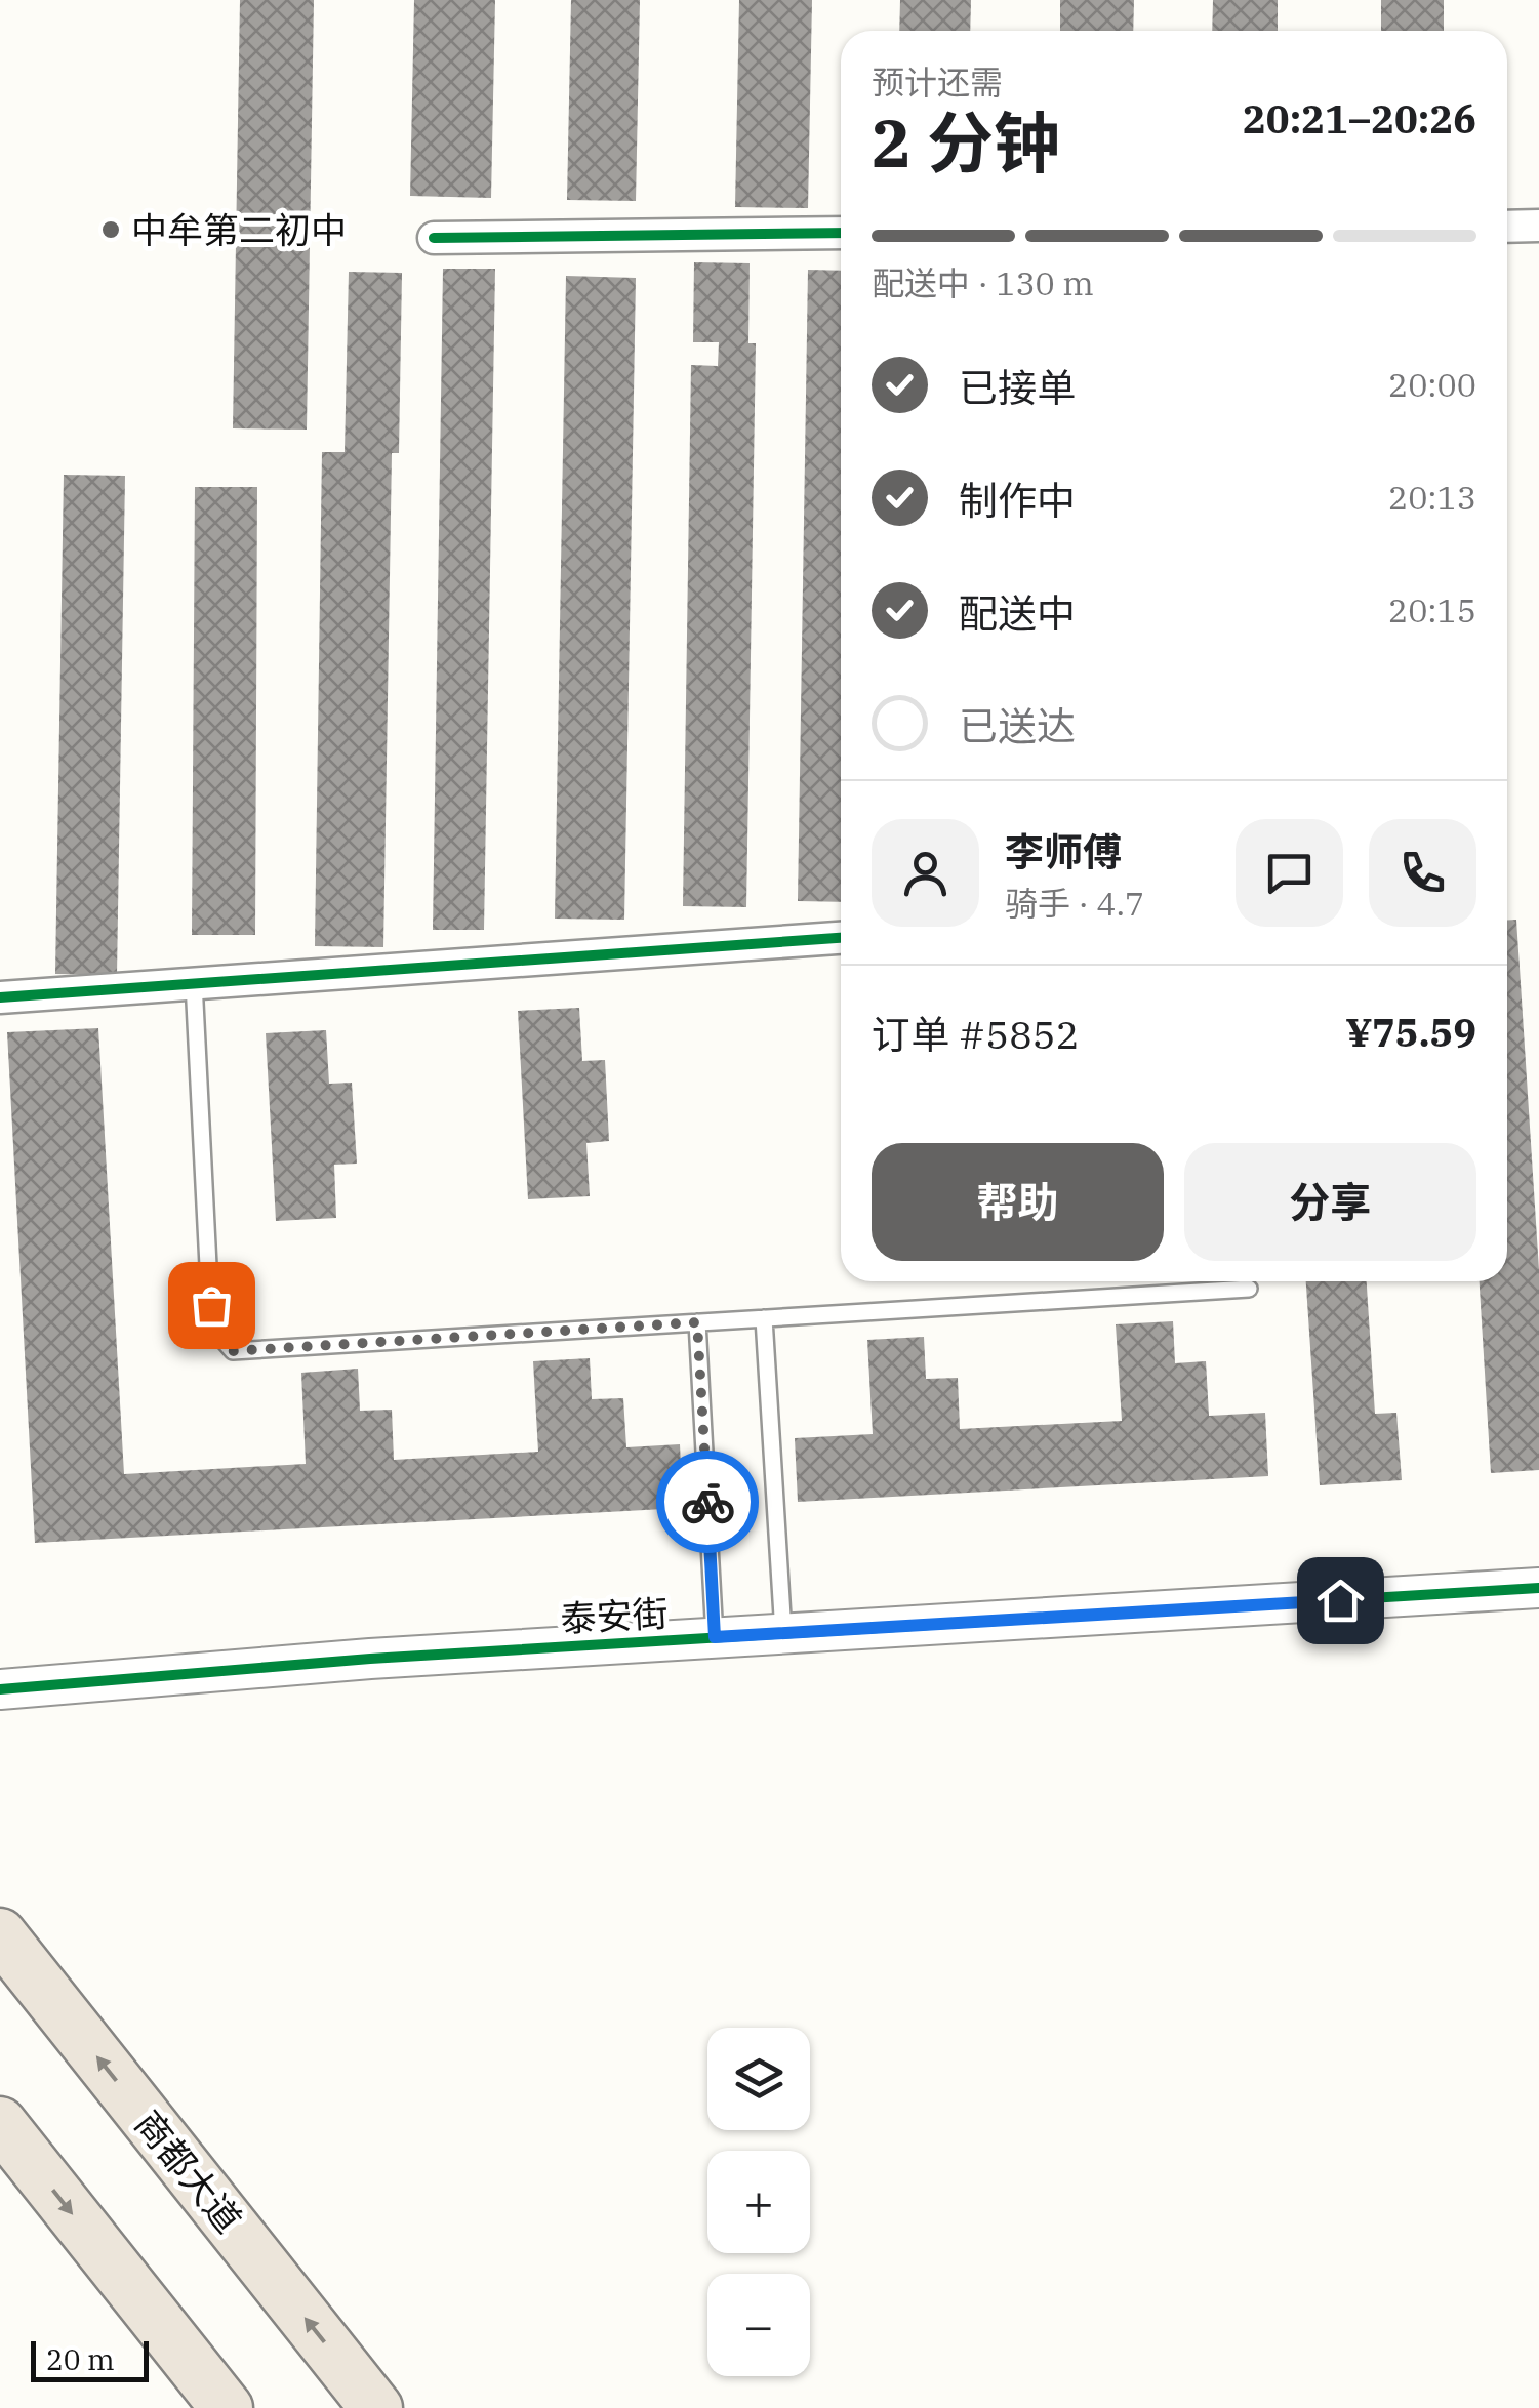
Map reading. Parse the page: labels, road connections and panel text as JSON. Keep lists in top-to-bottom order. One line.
{"streets":{"highway":["商都大道"],"street":["泰安街"]},"places":["中牟第二初中"],"scale_bar":"20 m","page":{"heading":["2 分钟","预计还需","20:21–20:26"],"panel":["李师傅","骑手 · 4.7","订单 #5852","¥75.59"],"bar":"配送中 · 130 m","list":[["已接单","20:00"],["制作中","20:13"],["配送中","20:15"],"已送达"],"buttons":["帮助","分享"],"map_buttons":["+","−"],"scale":"20 m"}}
